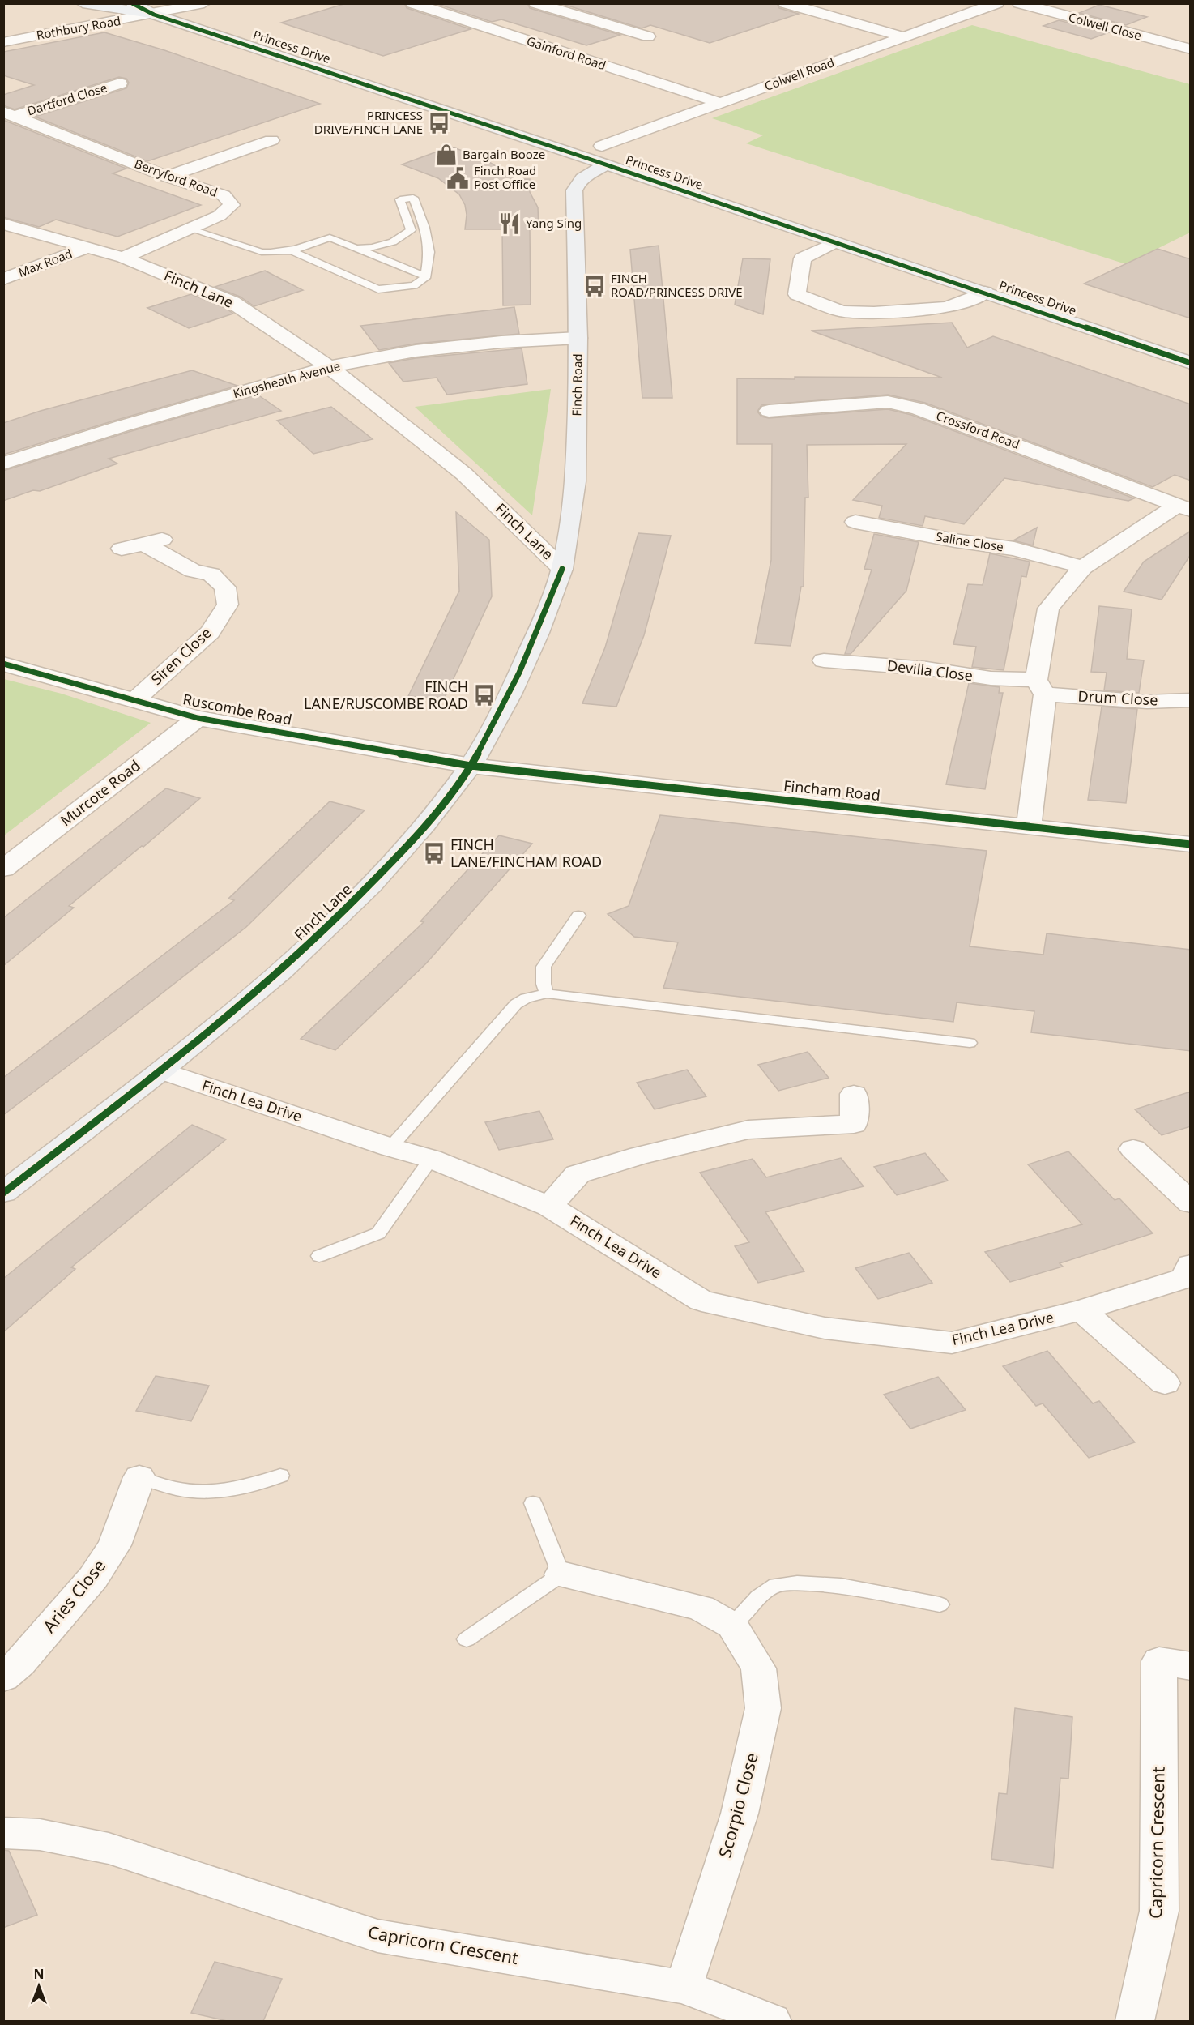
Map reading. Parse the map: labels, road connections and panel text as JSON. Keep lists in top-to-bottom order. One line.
{"streets":{"street":["Colwell Close","Rothbury Road","Princess Drive","Gainford Road","Colwell Road","Dartford Close","Berryford Road","Max Road","Finch Lane","Kingsheath Avenue","Finch Road","Crossford Road","Saline Close","Siren Close","Devilla Close","Drum Close","Ruscombe Road","Fincham Road","Murcote Road","Finch Lea Drive","Aries Close","Scorpio Close","Capricorn Crescent"]},"crossings":[["Rothbury Road","Princess Drive"],["Princess Drive","Finch Road"],["Gainford Road","Colwell Road"],["Dartford Close","Berryford Road"],["Berryford Road","Finch Lane"],["Max Road","Finch Lane"],["Finch Lane","Kingsheath Avenue"],["Finch Lane","Finch Road"],["Finch Lane","Ruscombe Road"],["Finch Lane","Fincham Road"],["Finch Lane","Finch Lea Drive"],["Kingsheath Avenue","Finch Road"],["Crossford Road","Saline Close"],["Crossford Road","Devilla Close"],["Crossford Road","Drum Close"],["Crossford Road","Fincham Road"],["Siren Close","Ruscombe Road"],["Devilla Close","Drum Close"],["Ruscombe Road","Fincham Road"],["Ruscombe Road","Murcote Road"],["Scorpio Close","Capricorn Crescent"]],"places":{"bus stop":["PRINCESS DRIVE/FINCH LANE","FINCH ROAD/PRINCESS DRIVE","FINCH LANE/RUSCOMBE ROAD","FINCH LANE/FINCHAM ROAD"],"shop":["Bargain Booze"],"public building":["Finch Road Post Office"],"restaurant":["Yang Sing"]},"north":"top"}
